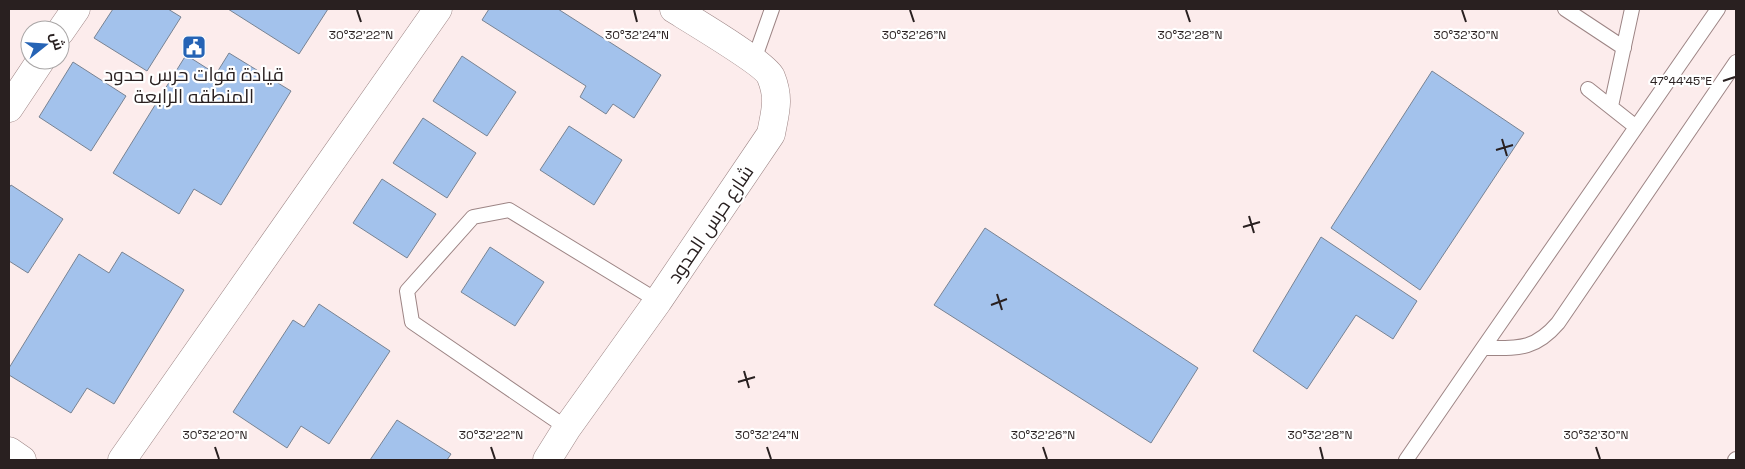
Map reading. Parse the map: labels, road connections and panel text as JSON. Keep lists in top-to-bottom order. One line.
{"streets":{"street":["شارع حرس الحدود"]},"places":{"public building":["قيادة قوات حرس حدود المنطقه الرابعة"]},"north":"right","coordinates":["30°32'22\"N","30°32'24\"N","30°32'26\"N","30°32'28\"N","30°32'30\"N","47°44'45\"E","30°32'20\"N"]}
